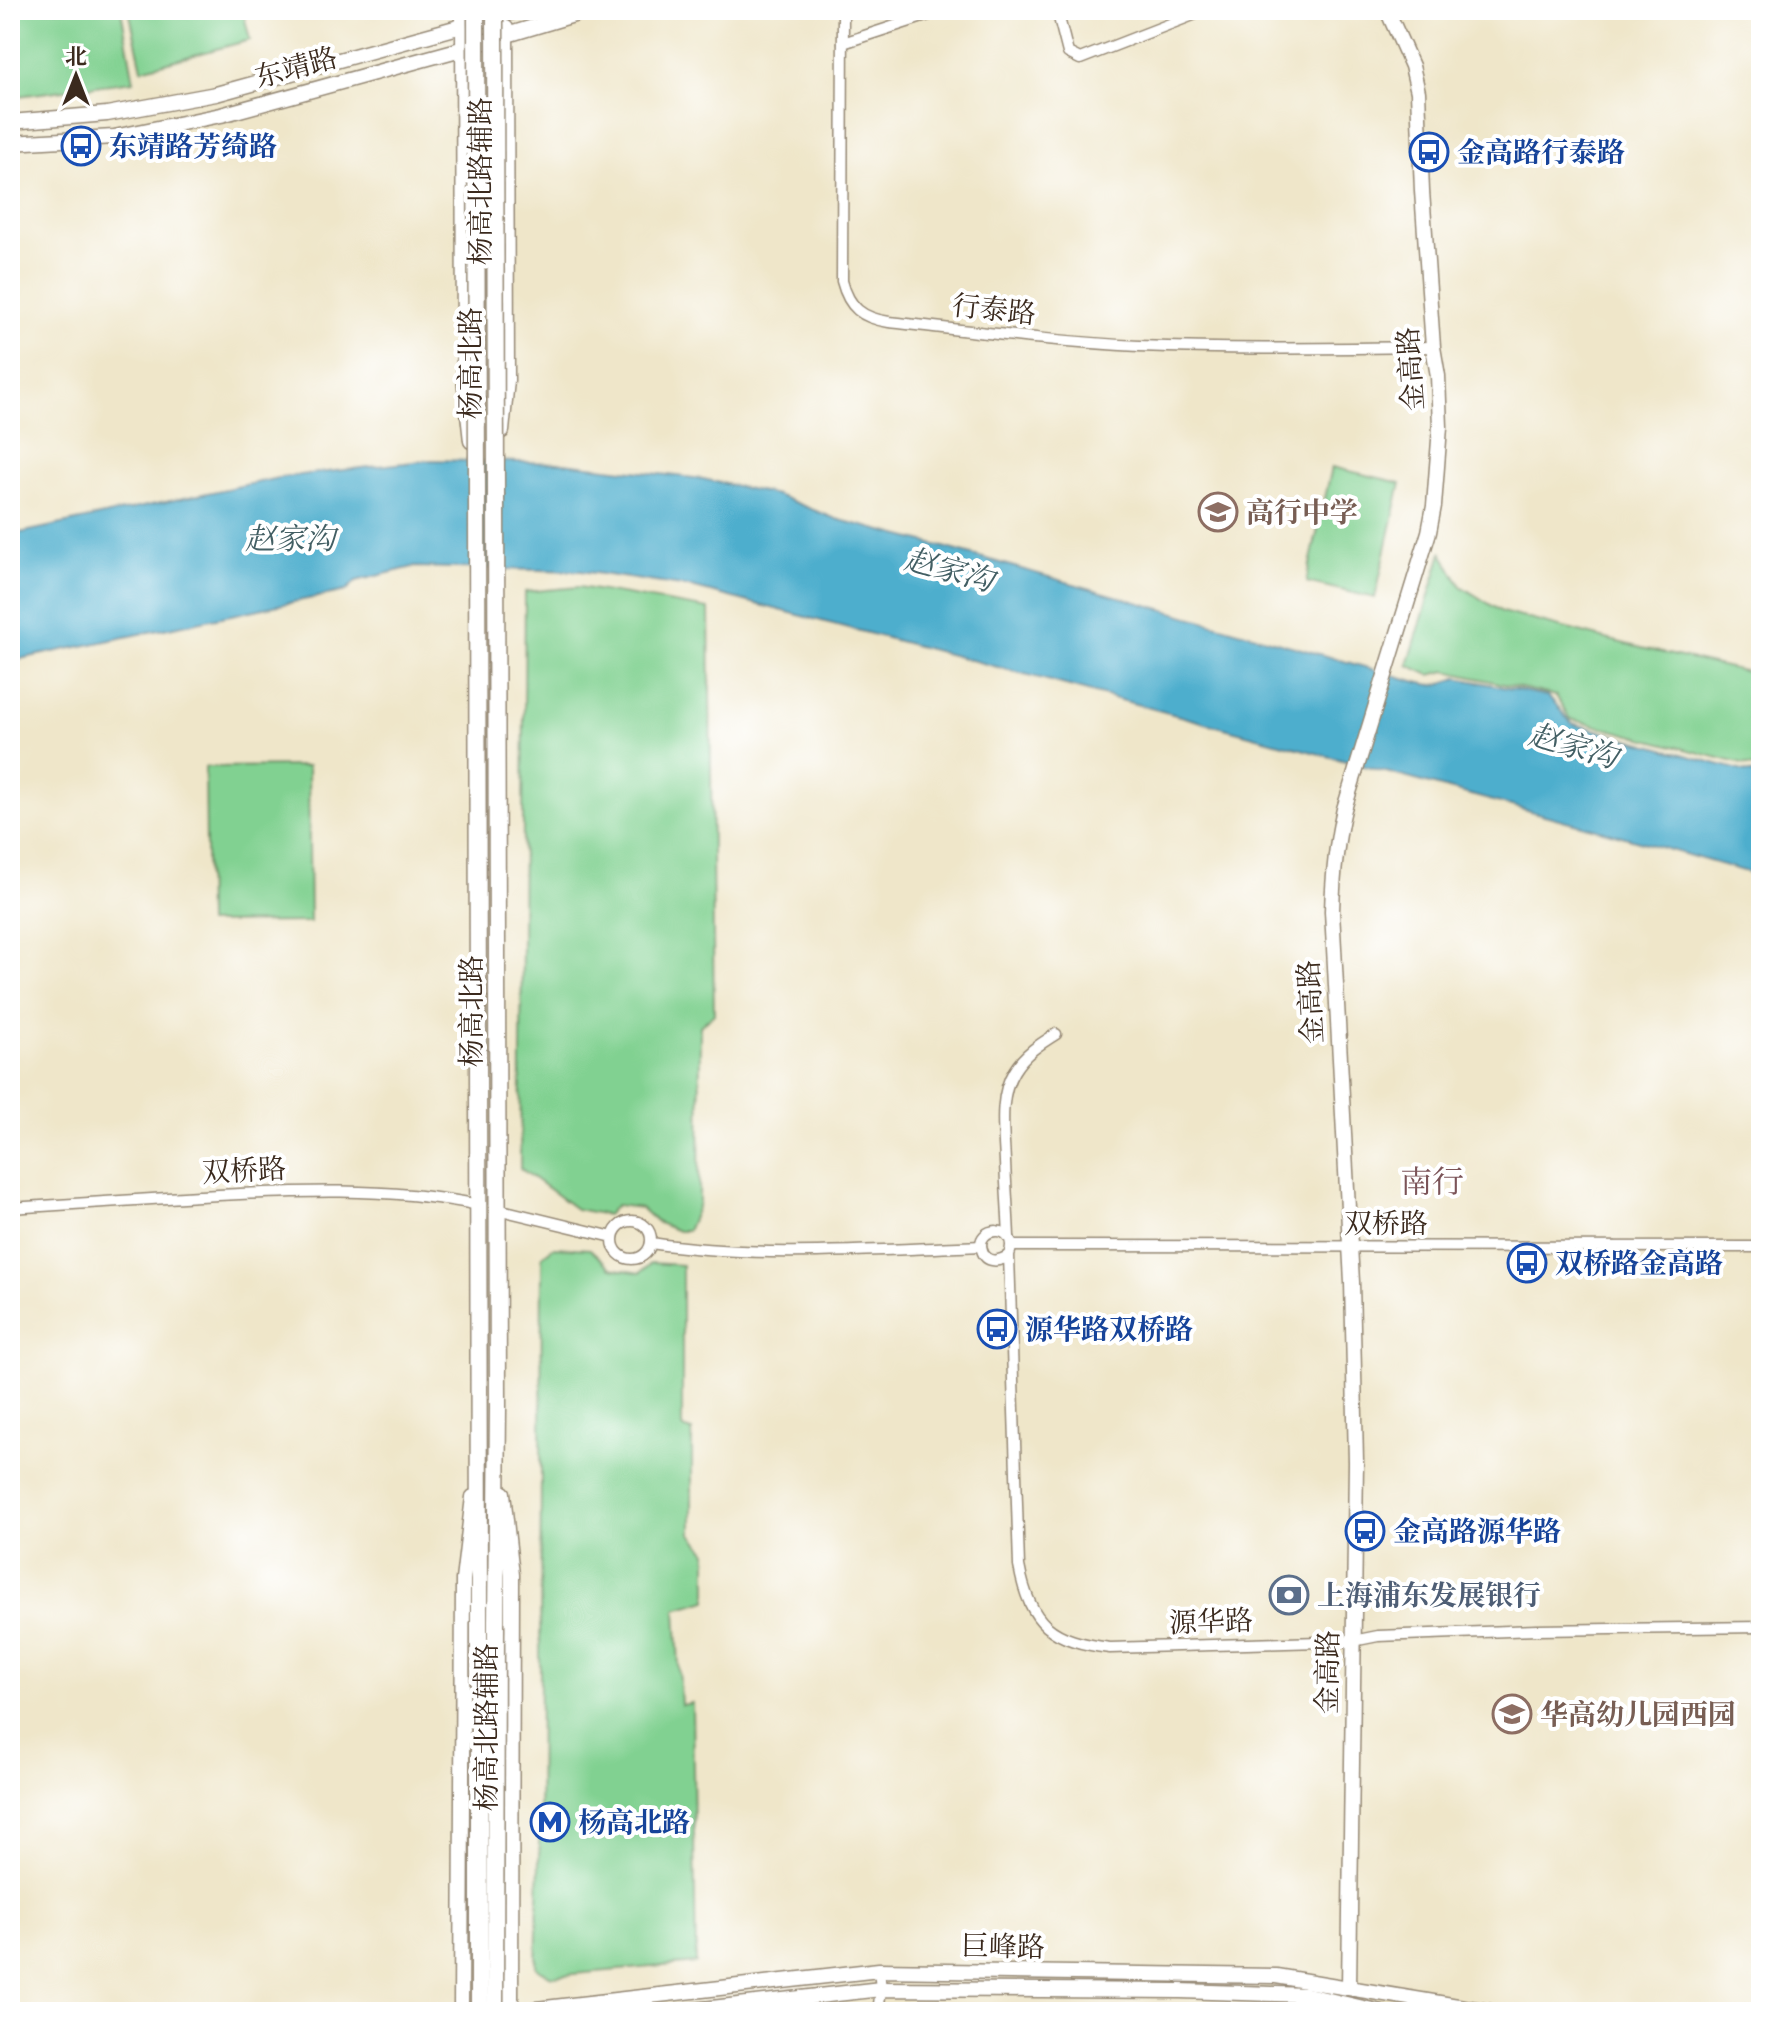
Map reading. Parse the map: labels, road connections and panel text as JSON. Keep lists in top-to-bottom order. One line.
{"streets":{"highway":["杨高北路"],"main road":["东靖路","杨高北路辅路","金高路","巨峰路"],"street":["行泰路","双桥路","源华路"]},"crossings":[["东靖路","杨高北路辅路"],["东靖路","杨高北路"],["杨高北路辅路","杨高北路"],["杨高北路辅路","巨峰路"],["行泰路","金高路"],["杨高北路","双桥路"],["金高路","双桥路"],["金高路","源华路"],["金高路","巨峰路"],["双桥路","源华路"]],"districts":["南行"],"water":["赵家沟"],"places":{"bus stop":["东靖路芳绮路","金高路行泰路","双桥路金高路","源华路双桥路","金高路源华路"],"school or university":["高行中学","华高幼儿园西园"],"bank":["上海浦东发展银行"],"metro station":["杨高北路"]},"north":"top"}
